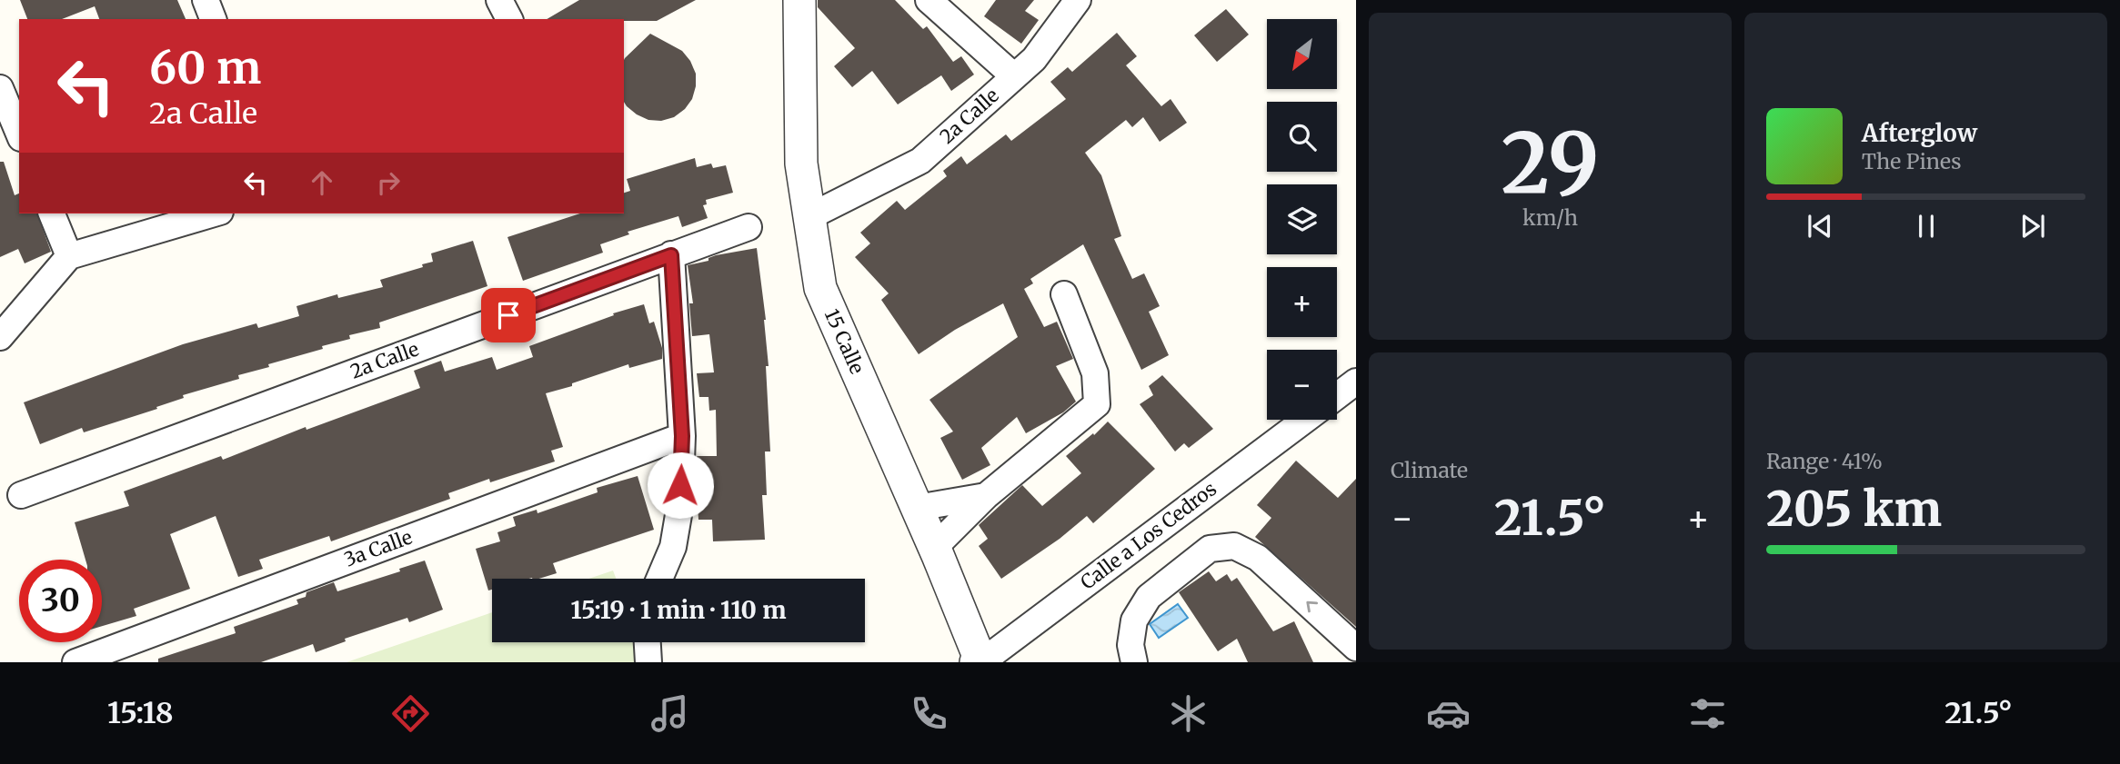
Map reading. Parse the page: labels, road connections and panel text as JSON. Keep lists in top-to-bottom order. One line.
{"streets":{"street":["2a Calle","15 Calle","Calle a Los Cedros","3a Calle"]},"crossings":[["2a Calle","15 Calle"],["15 Calle","Calle a Los Cedros"]],"north":"bottom left","page":{"tile":[["29","km/h"],"Climate",["Range · 41%","205 km"]],"map_buttons":["+","−"],"turn":["60 m","2a Calle"],"song":["Afterglow","The Pines"],"heat":["−","21.5°","+"],"limit":"30","trip":"15:19 · 1 min · 110 m","tabs":["15:18","21.5°"]}}
